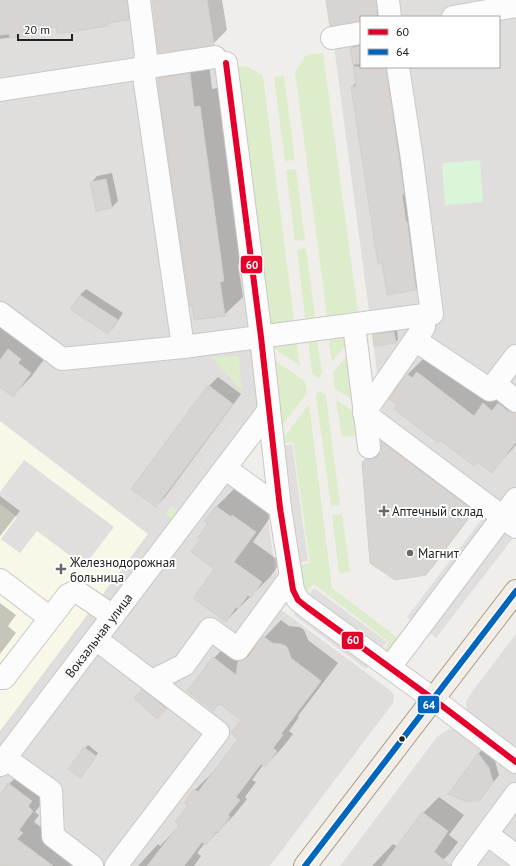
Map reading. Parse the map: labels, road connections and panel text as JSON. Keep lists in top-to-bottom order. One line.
{"streets":{"street":["Вокзальная улица"]},"places":{"health":["Аптечный склад","Железнодорожная больница"],"other":["Магнит"]},"lines":["transit line 60","transit line 64"],"legend":["60","64"],"scale_bar":"20 m"}
